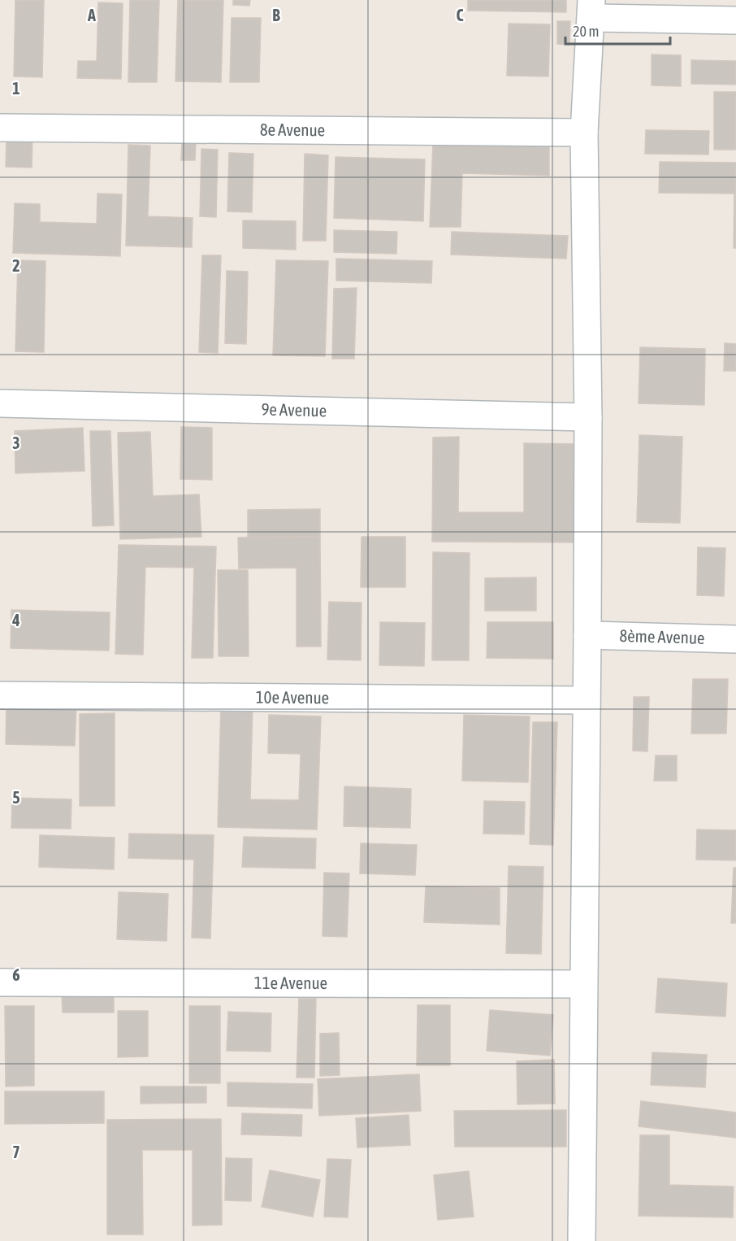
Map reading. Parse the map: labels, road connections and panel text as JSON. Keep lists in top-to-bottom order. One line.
{"streets":{"street":["8e Avenue","9e Avenue","8ème Avenue","10e Avenue","11e Avenue"]},"scale_bar":"20 m","grid":{"columns":["A","B","C"],"rows":["1","2","3","4","5","6","7"]}}
